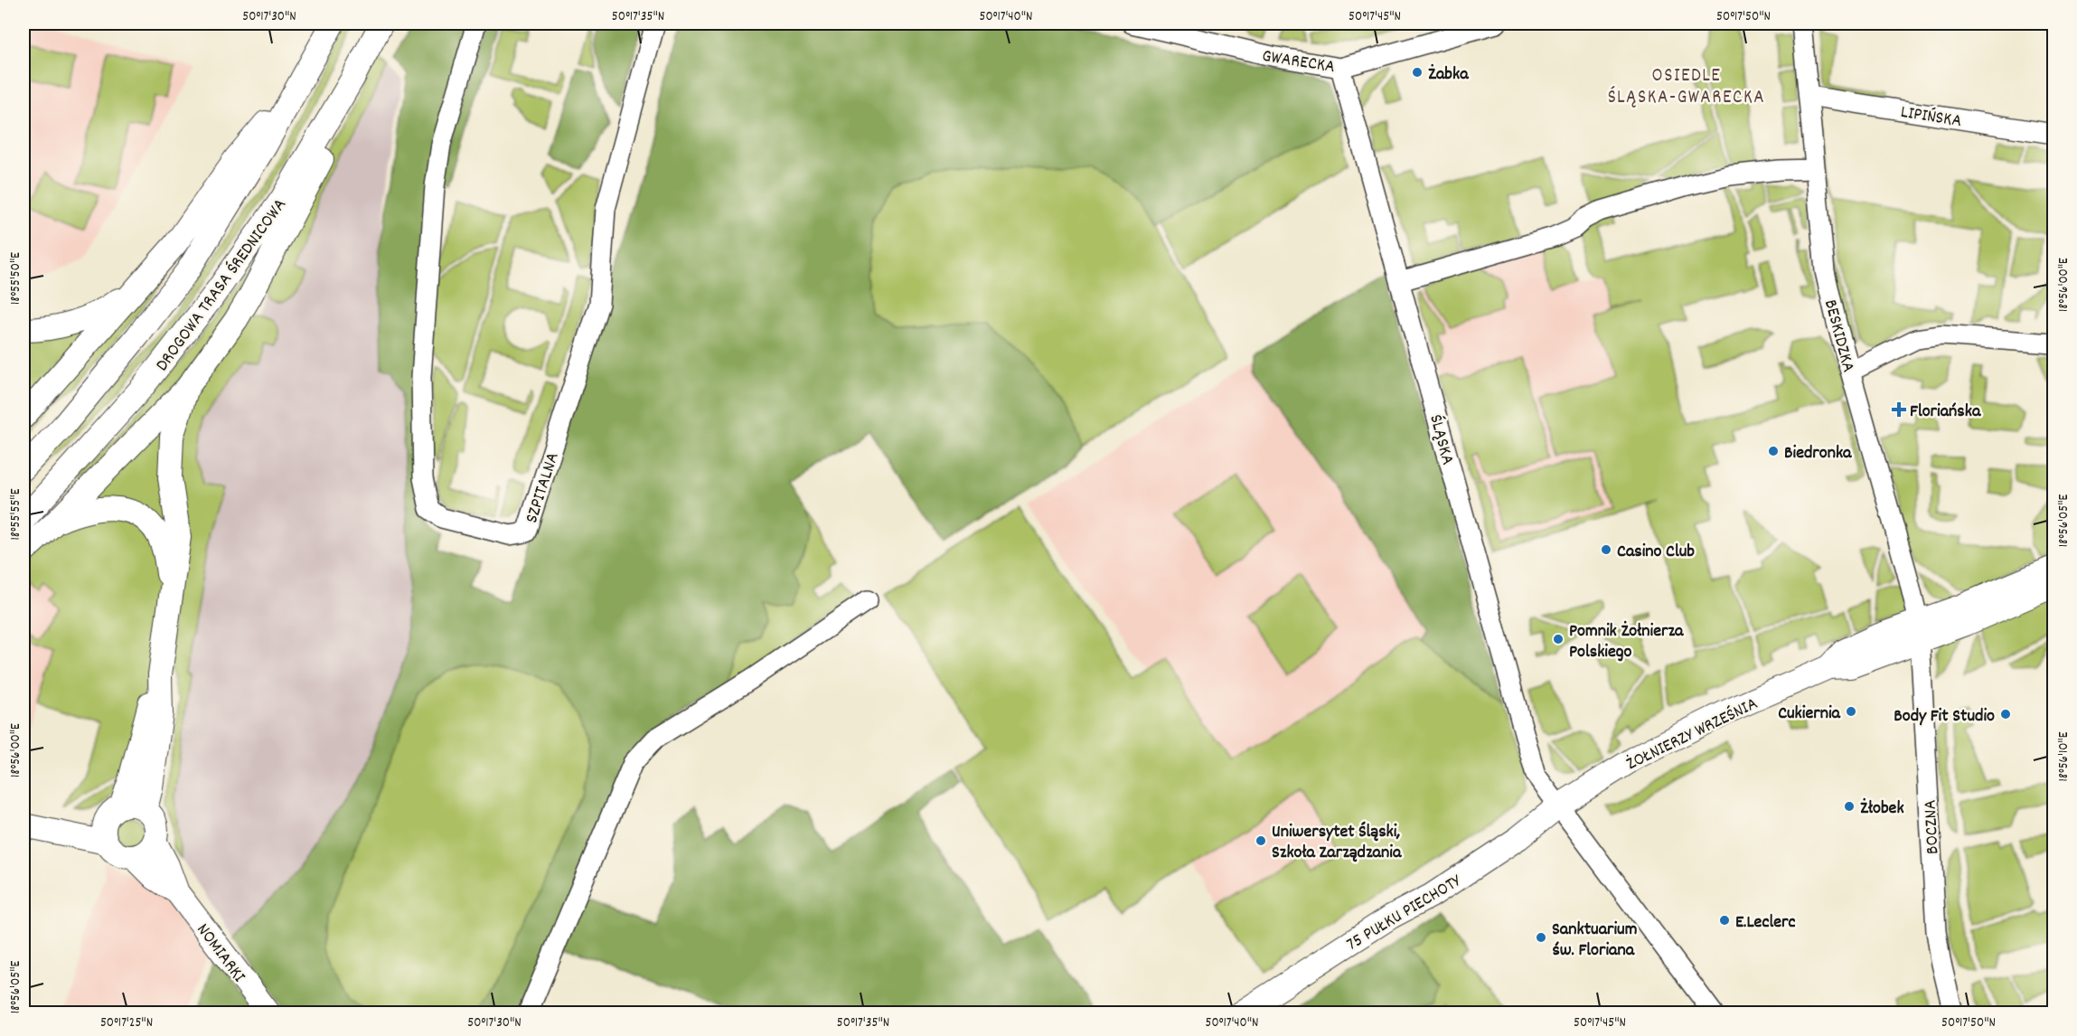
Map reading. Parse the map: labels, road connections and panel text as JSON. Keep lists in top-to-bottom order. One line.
{"streets":{"main road":["DROGOWA TRASA ŚREDNICOWA","ŻOŁNIERZY WRZEŚNIA","75 PUŁKU PIECHOTY","NOMIARKI"],"street":["GWARECKA","LIPIŃSKA","BESKIDZKA","ŚLĄSKA","SZPITALNA","BOCZNA"]},"crossings":[["GWARECKA","ŚLĄSKA"],["LIPIŃSKA","BESKIDZKA"],["BESKIDZKA","ŻOŁNIERZY WRZEŚNIA"],["BESKIDZKA","BOCZNA"],["ŚLĄSKA","ŻOŁNIERZY WRZEŚNIA"],["ŚLĄSKA","75 PUŁKU PIECHOTY"],["ŻOŁNIERZY WRZEŚNIA","BOCZNA"],["ŻOŁNIERZY WRZEŚNIA","75 PUŁKU PIECHOTY"]],"districts":["OSIEDLE ŚLĄSKA-GWARECKA"],"places":{"other":["Żabka","Biedronka","Casino Club","Pomnik Żołnierza Polskiego","Cukiernia","Body Fit Studio","Żłobek","Uniwersytet Śląski, Szkoła Zarządzania","E.Leclerc","Sanktuarium św. Floriana"],"health":["Floriańska"]},"coordinates":["50°17'30\"N","50°17'35\"N","50°17'40\"N","50°17'45\"N","50°17'50\"N","18°55'50\"E","18°56'00\"E","18°55'55\"E","18°56'05\"E","18°56'10\"E","50°17'25\"N"]}
